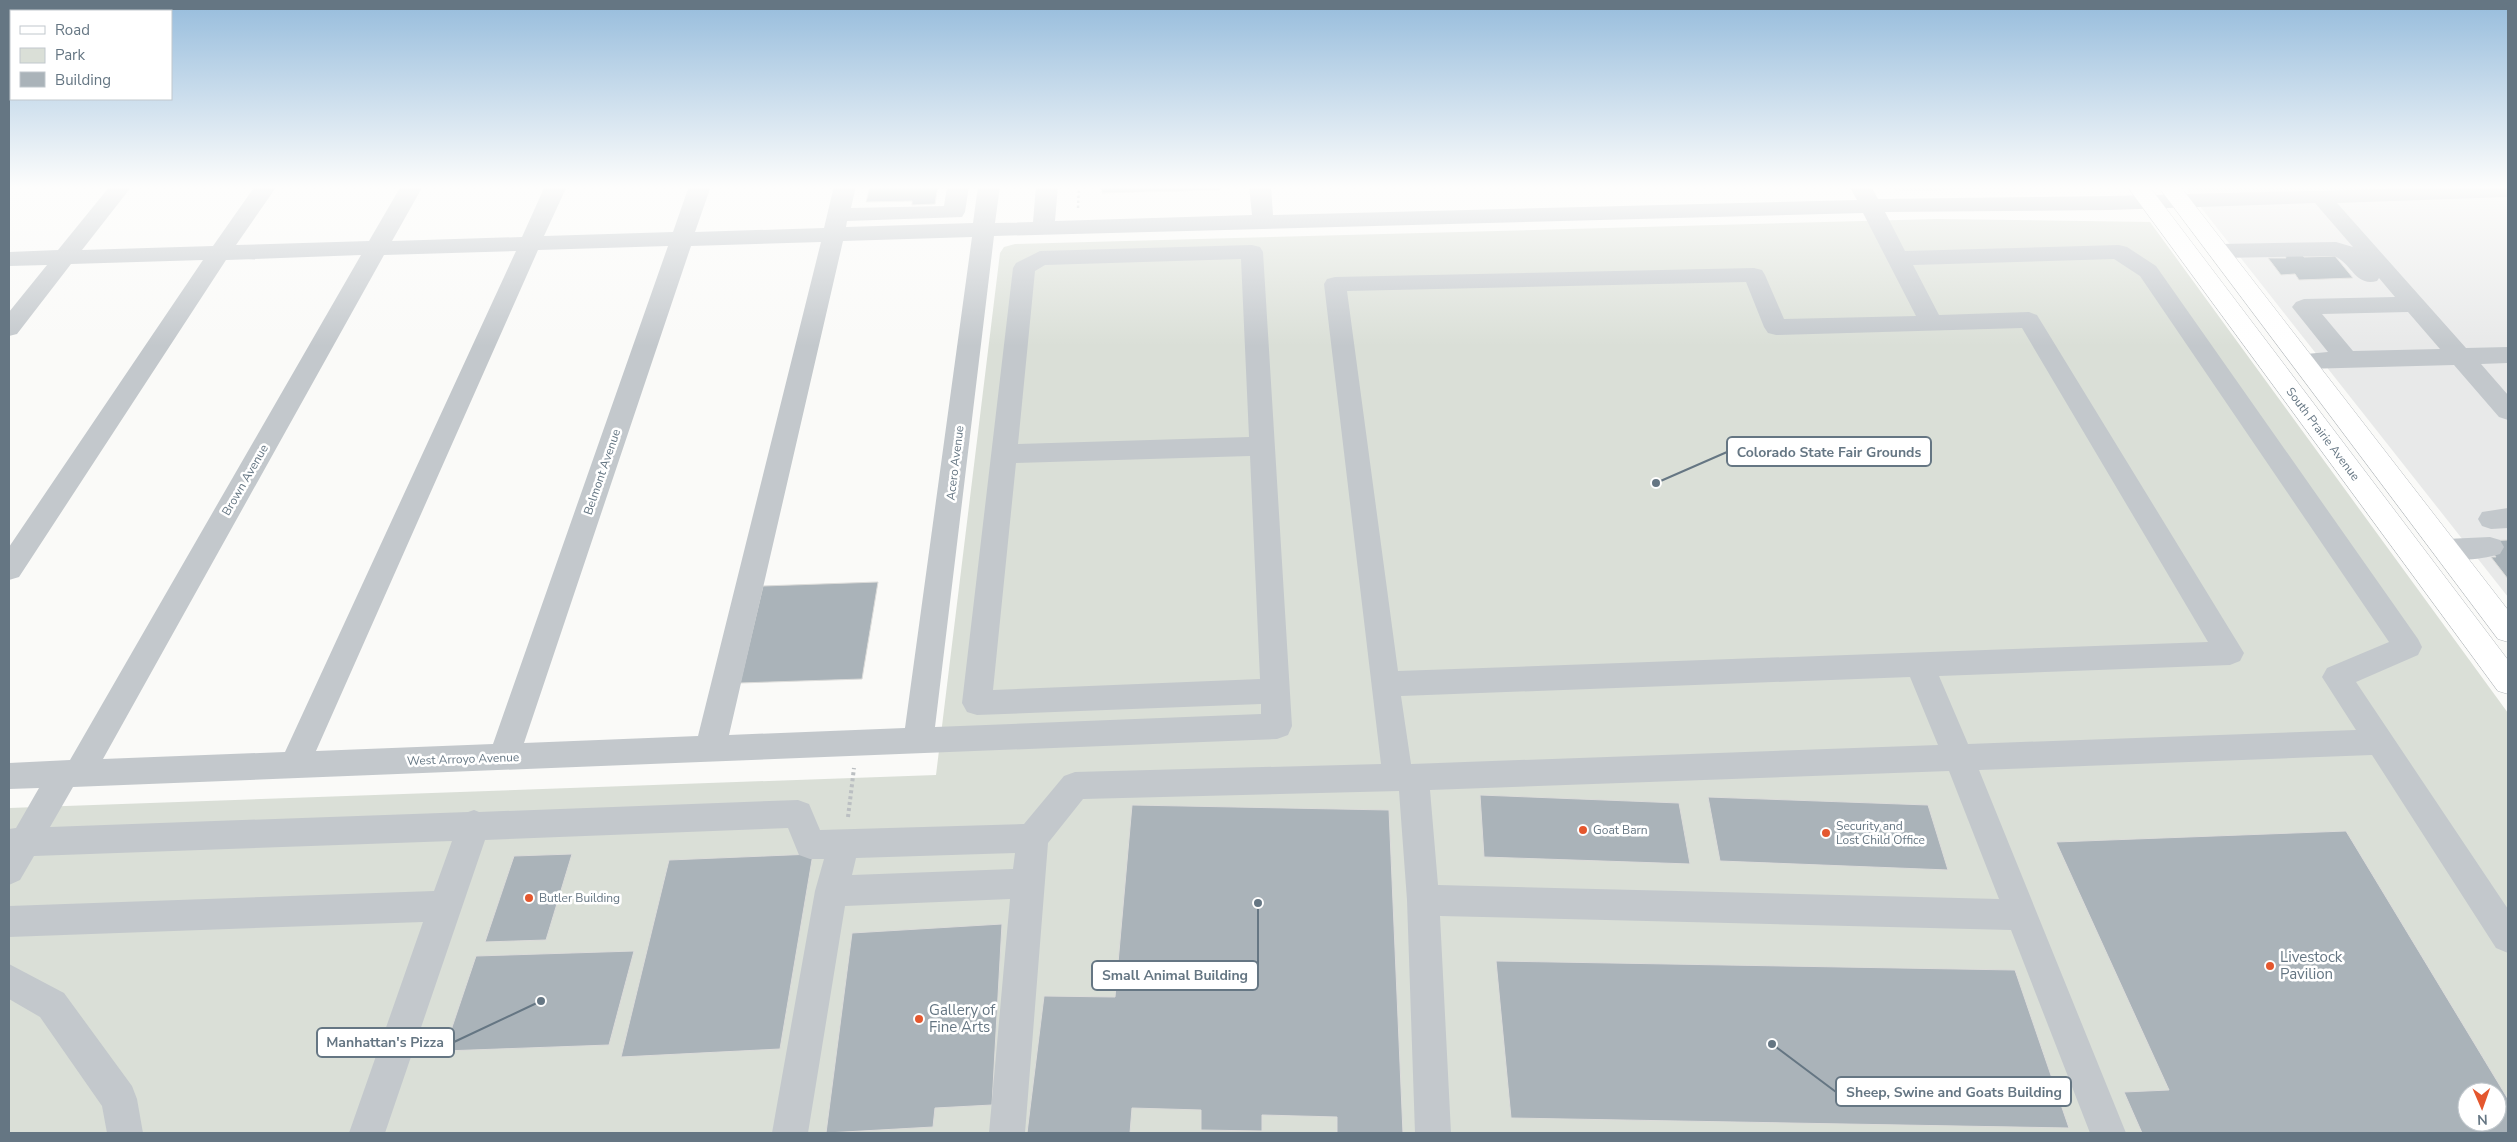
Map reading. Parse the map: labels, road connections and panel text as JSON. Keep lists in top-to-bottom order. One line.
{"streets":{"main road":["South Prairie Avenue"],"street":["Acero Avenue","Belmont Avenue","Brown Avenue","West Arroyo Avenue"]},"crossings":[["Acero Avenue","West Arroyo Avenue"],["Belmont Avenue","West Arroyo Avenue"],["Brown Avenue","West Arroyo Avenue"]],"places":["Colorado State Fair Grounds","Goat Barn","Security and Lost Child Office","Butler Building","Small Animal Building","Livestock Pavilion","Manhattan's Pizza","Gallery of Fine Arts","Sheep, Swine and Goats Building"],"legend":["Road","Park","Building"],"north":"bottom"}
